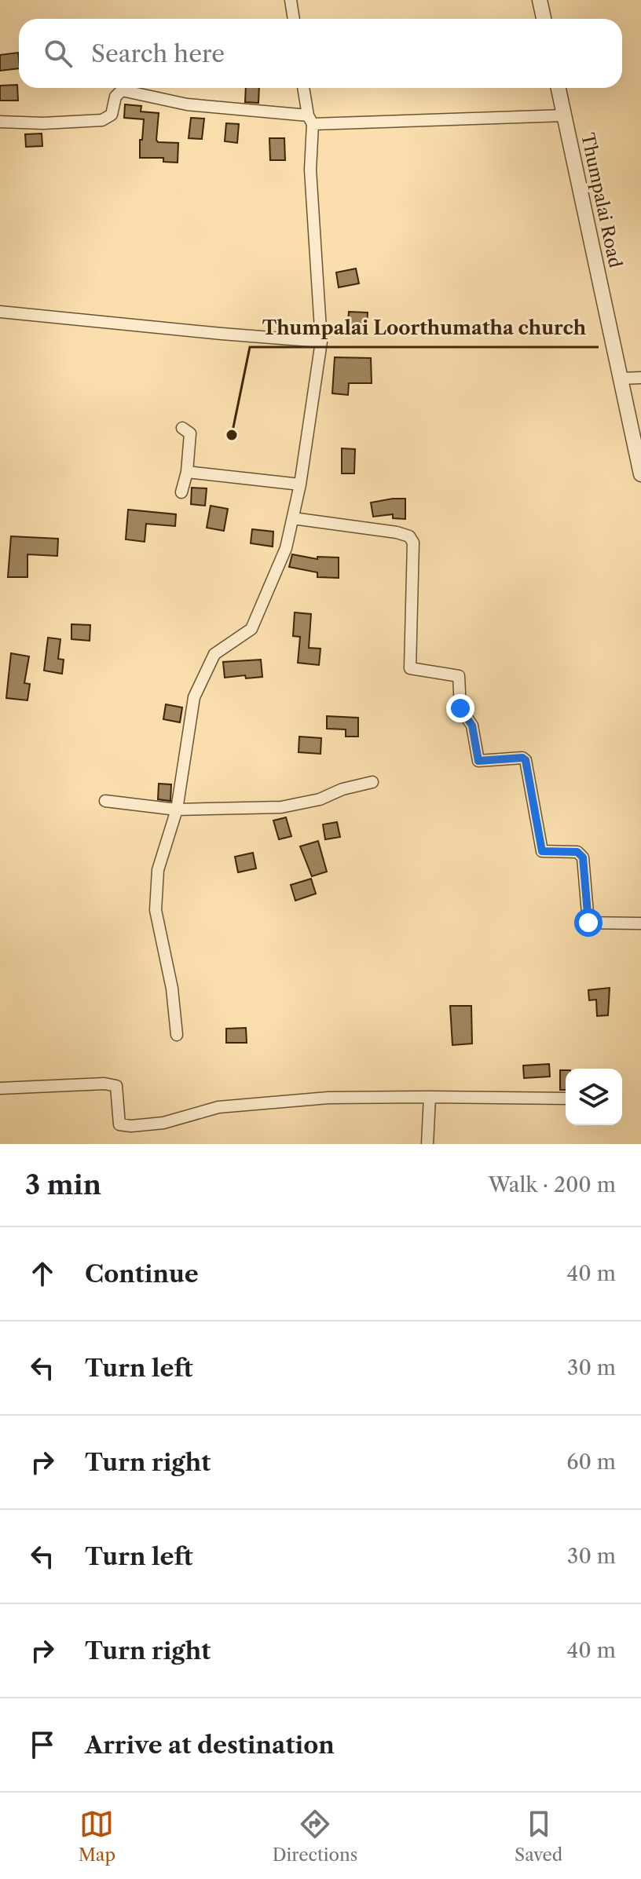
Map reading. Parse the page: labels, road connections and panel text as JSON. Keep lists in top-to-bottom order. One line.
{"streets":{"street":["Thumpalai Road"]},"places":["Thumpalai Loorthumatha church"],"page":{"search":"Search here","heading":["3 min","Walk · 200 m"],"list":[["Continue","40 m"],["Turn left","30 m"],["Turn right","60 m"],["Turn left","30 m"],["Turn right","40 m"],"Arrive at destination"],"nav":["Map","Directions","Saved"]}}
